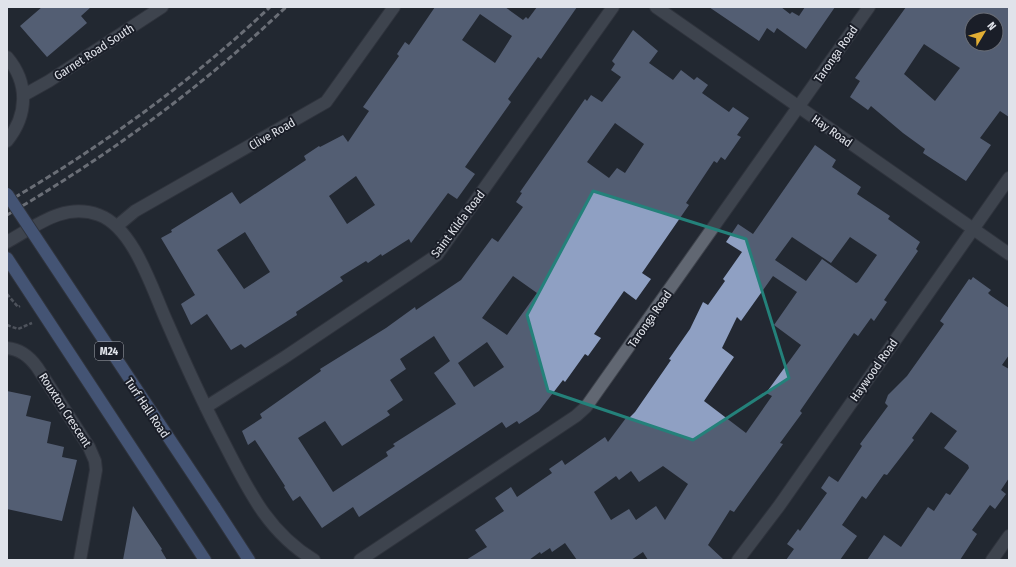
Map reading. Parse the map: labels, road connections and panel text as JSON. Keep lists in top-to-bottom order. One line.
{"streets":{"main road":["M24","Turf Hall Road"],"street":["Garnet Road South","Taronga Road","Hay Road","Clive Road","Saint Kilda Road","Haywood Road","Rouxton Crescent"]},"crossings":[["Taronga Road","Hay Road"],["Hay Road","Haywood Road"]],"north":"top right"}
